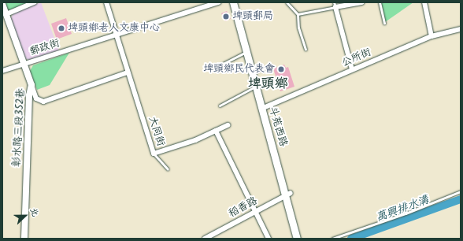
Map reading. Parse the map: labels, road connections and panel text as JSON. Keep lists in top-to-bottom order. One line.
{"streets":{"main road":["斗苑西路"],"street":["郵政街","公所街","彰水路三段352巷","大同街","稻香路"]},"crossings":[["郵政街","彰水路三段352巷"],["郵政街","大同街"],["公所街","斗苑西路"],["斗苑西路","稻香路"]],"districts":["埤頭鄉"],"water":["萬興排水溝"],"places":["埤頭郵局","埤頭鄉老人文康中心","埤頭鄉民代表會"],"north":"right"}
